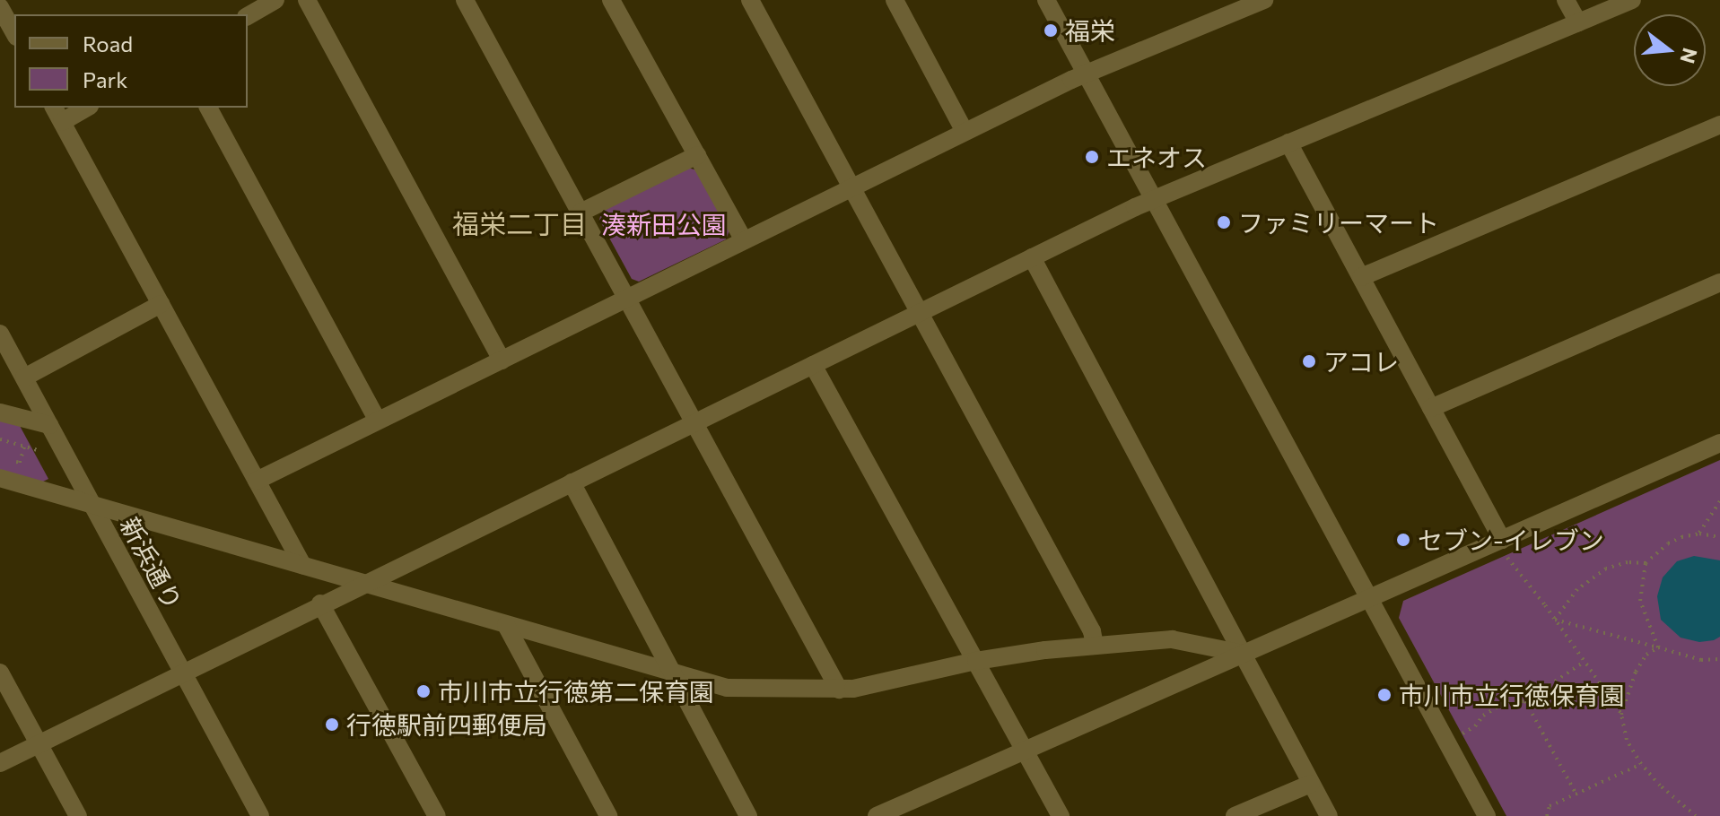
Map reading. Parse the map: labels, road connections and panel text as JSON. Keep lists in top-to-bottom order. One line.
{"streets":{"street":["新浜通り"]},"districts":["福栄二丁目"],"parks":["湊新田公園"],"places":["福栄","エネオス","ファミリーマート","アコレ","セブン-イレブン","市川市立行徳第二保育園","市川市立行徳保育園","行徳駅前四郵便局"],"legend":["Road","Park"],"north":"right"}
